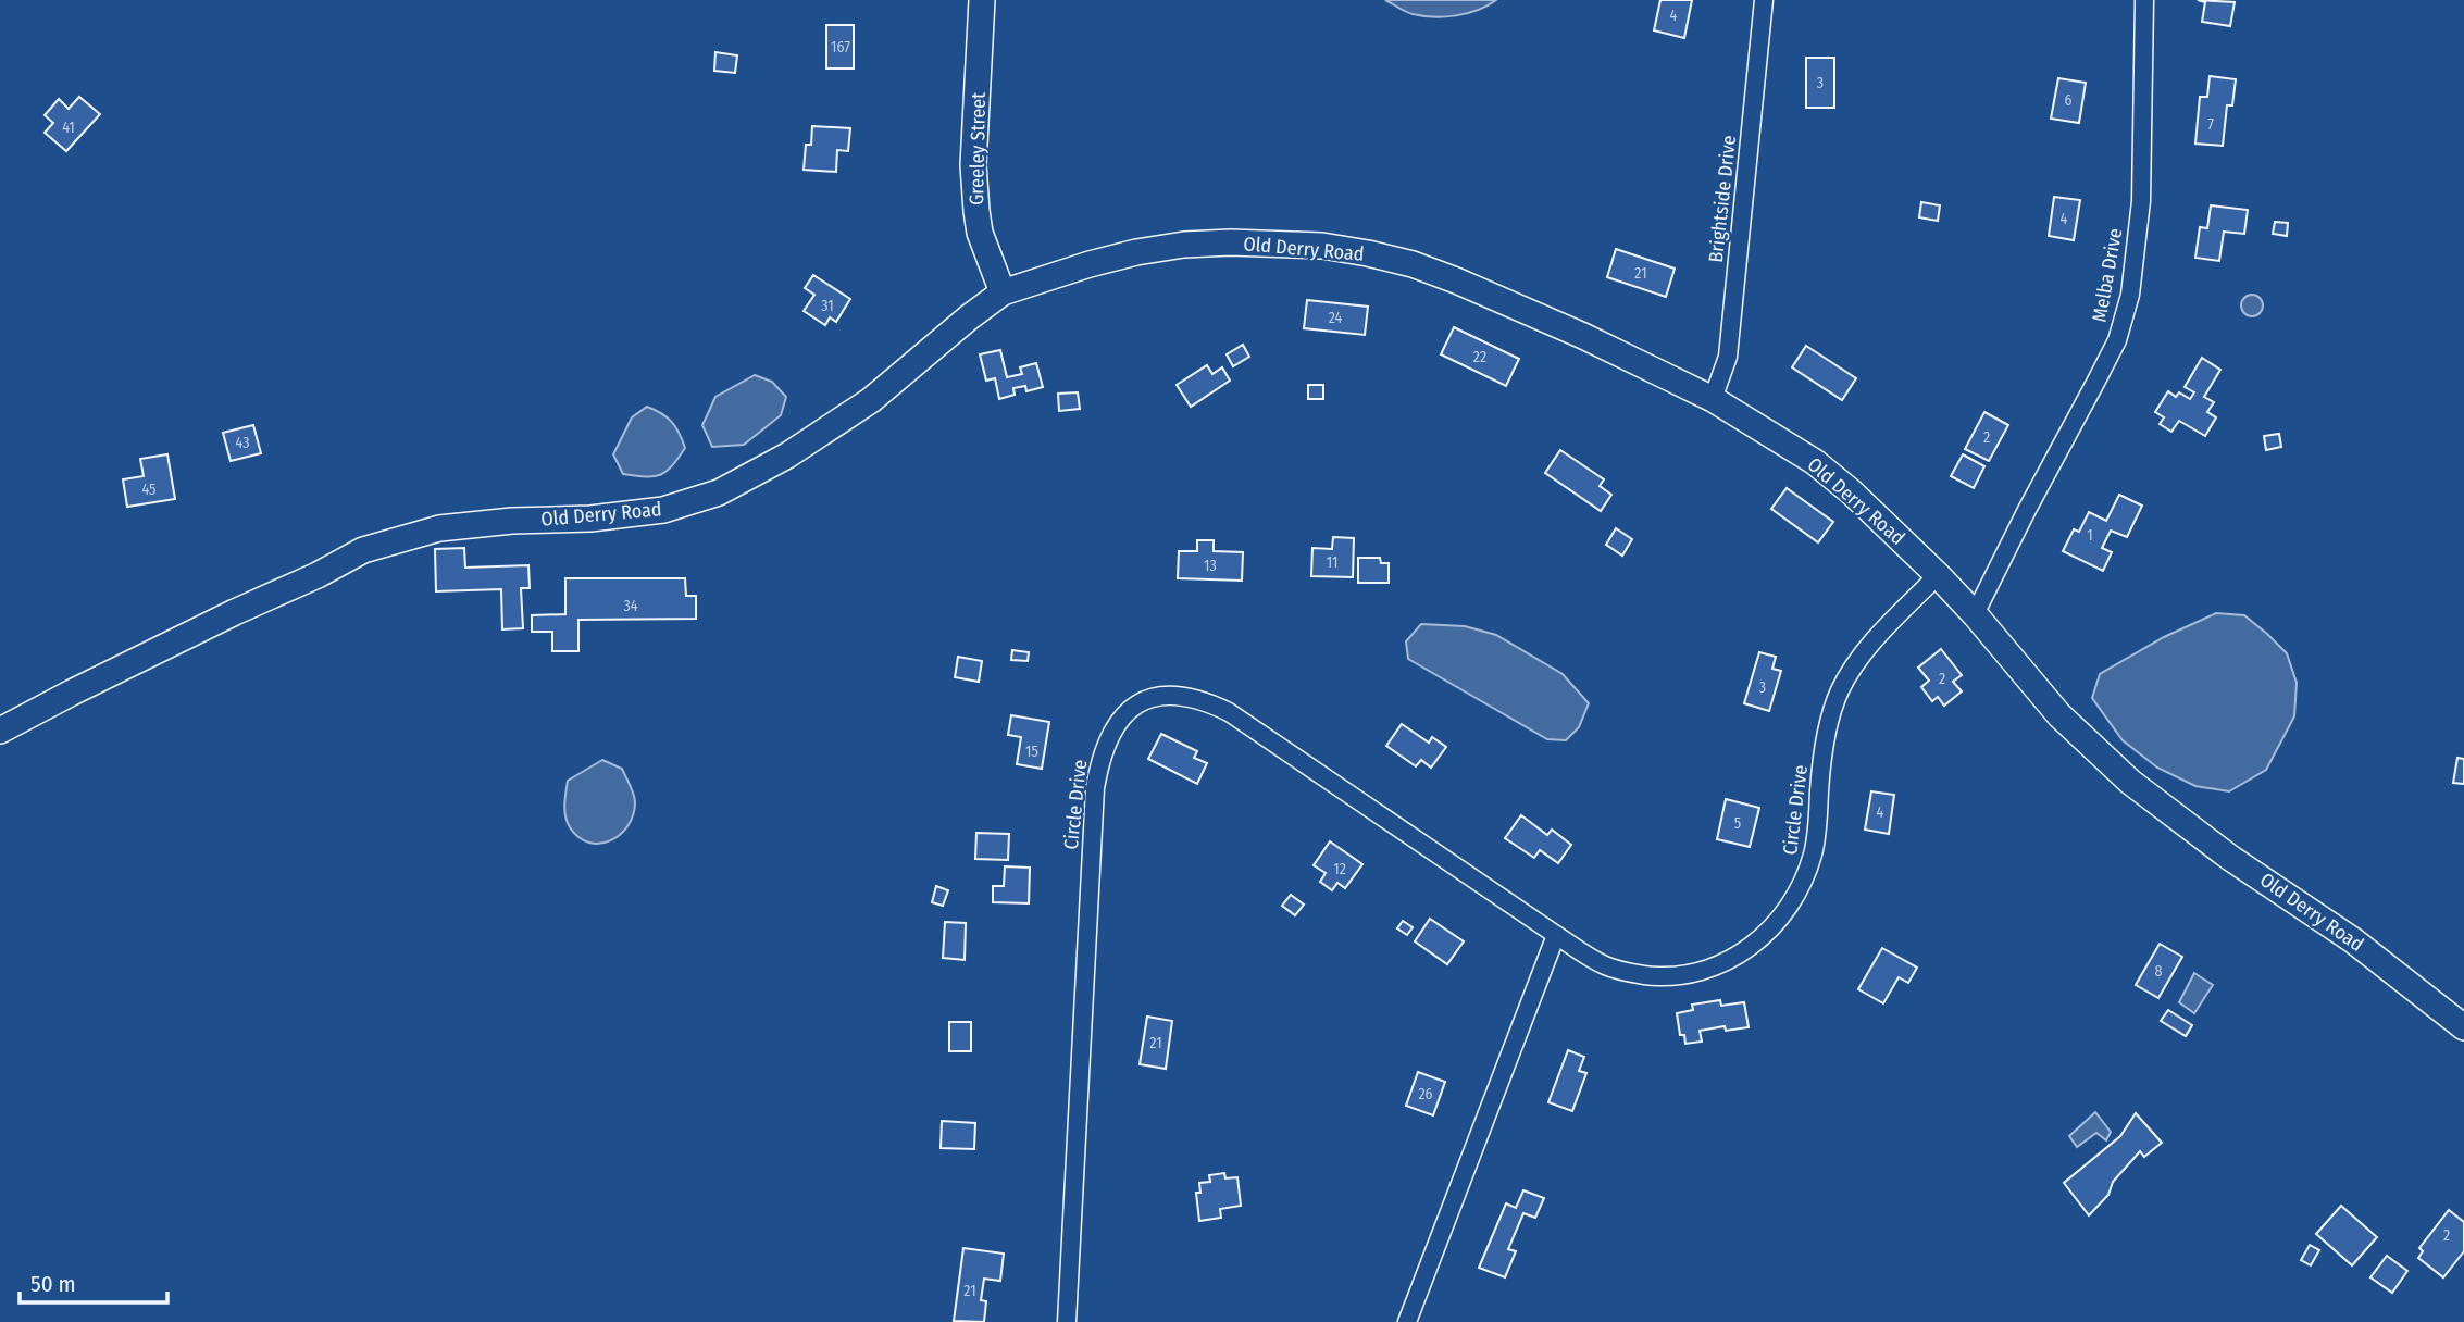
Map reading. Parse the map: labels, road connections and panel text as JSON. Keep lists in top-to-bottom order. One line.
{"streets":{"street":["Greeley Street","Brightside Drive","Old Derry Road","Melba Drive","Circle Drive"]},"crossings":[["Greeley Street","Old Derry Road"],["Brightside Drive","Old Derry Road"],["Old Derry Road","Melba Drive"],["Old Derry Road","Circle Drive"]],"house_numbers":["4","167","3","6","7","41","4","21","31","24","22","2","43","45","1","11","13","34","2","3","15","4","5","12","8","21","26","2","21"],"scale_bar":"50 m"}
